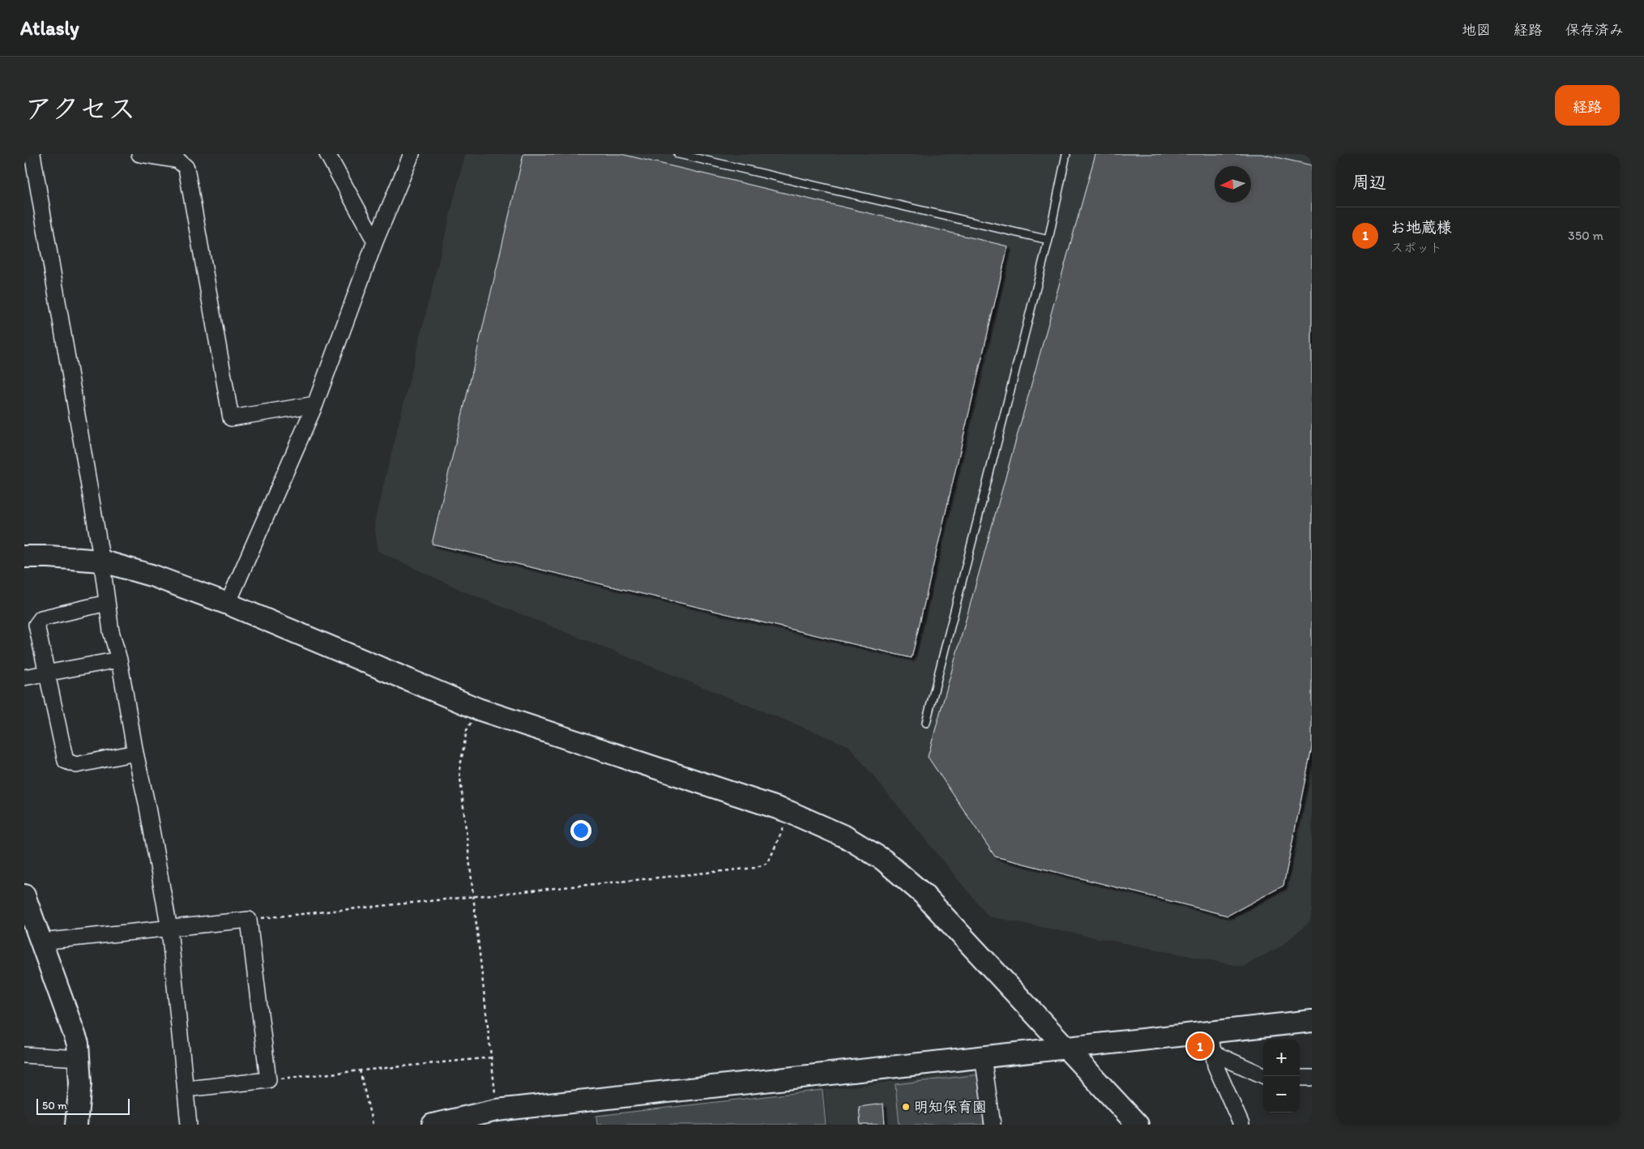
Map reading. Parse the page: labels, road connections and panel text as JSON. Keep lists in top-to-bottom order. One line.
{"places":["明知保育園"],"scale_bar":"50 m","north":"left","page":{"header":"Atlasly","nav":["地図","経路","保存済み"],"title":"アクセス","buttons":"経路","heading":"周辺","list":[{"mark":"1","name":"お地蔵様","note":"スポット","value":"350 m"}],"pins":"1","map_buttons":["+","−"],"scale":"50 m"}}
